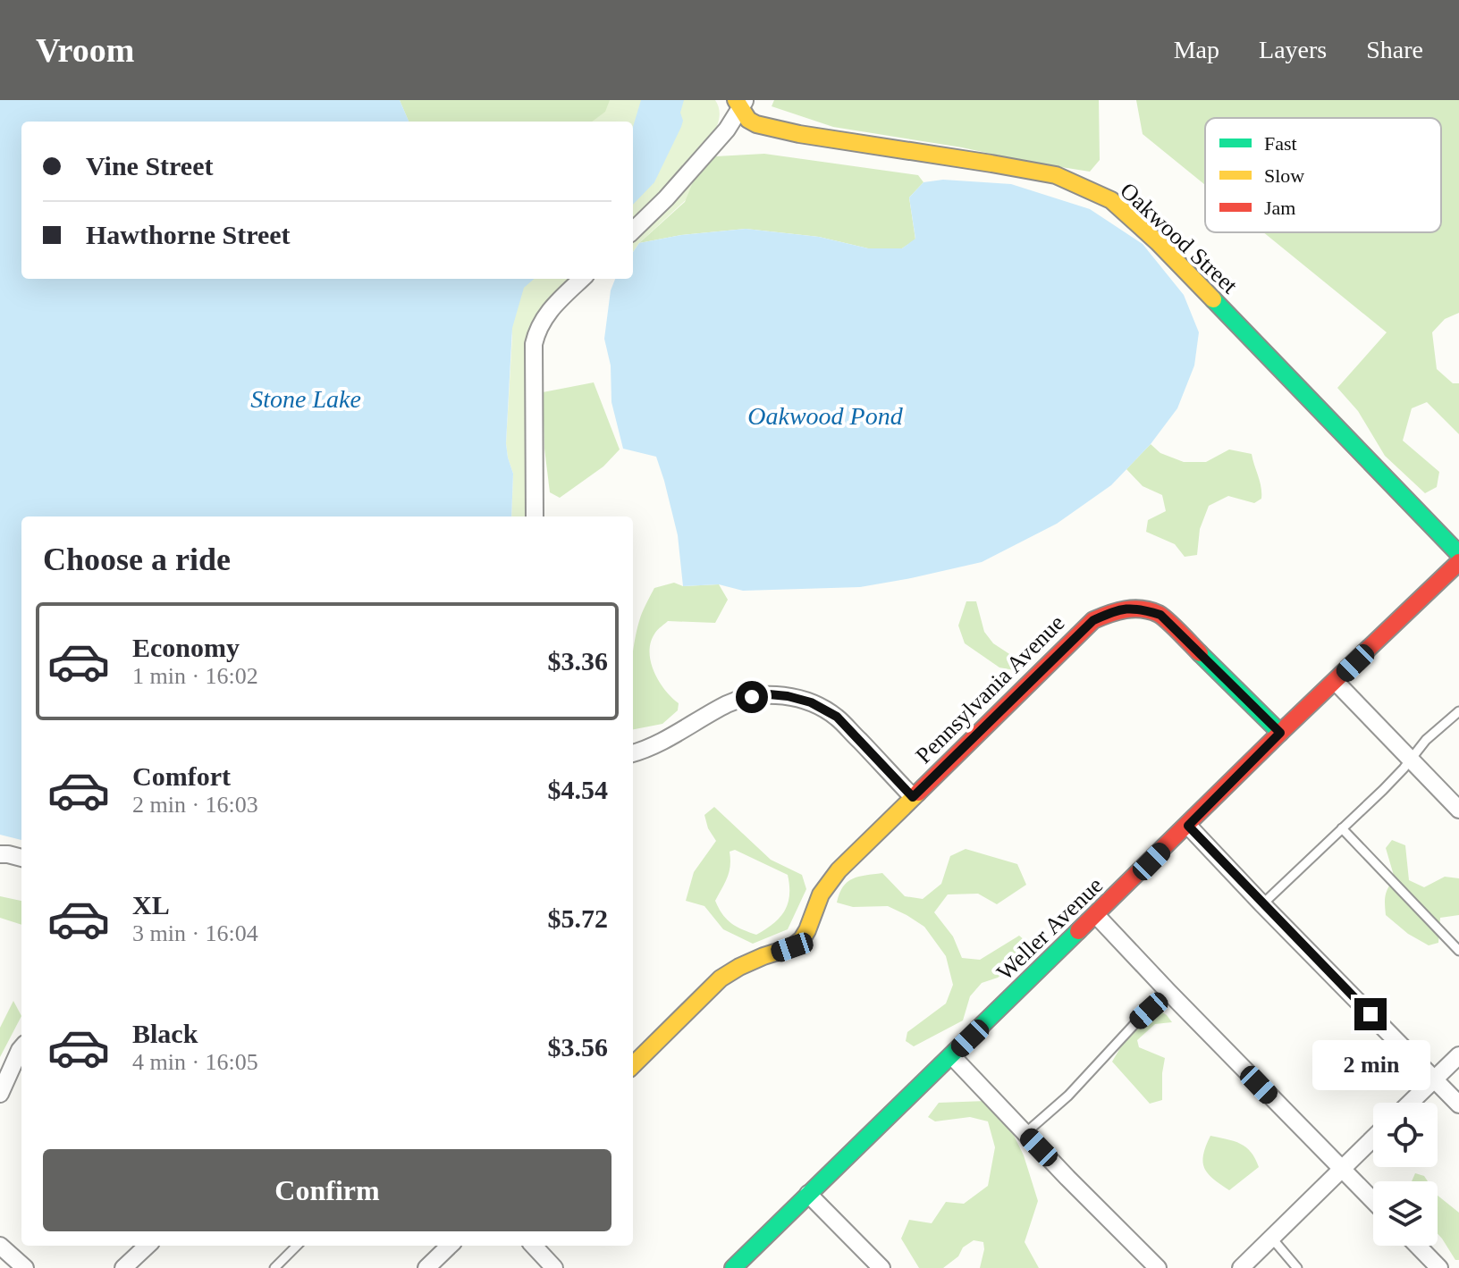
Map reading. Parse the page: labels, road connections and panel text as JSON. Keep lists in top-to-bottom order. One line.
{"streets":{"street":["Oakwood Street","Pennsylvania Avenue","Weller Avenue"]},"crossings":[["Pennsylvania Avenue","Weller Avenue"]],"water":["Stone Lake","Oakwood Pond"],"legend":["Fast","Slow","Jam"],"page":{"header":"Vroom","nav":["Map","Layers","Share"],"banner":["Vine Street","Hawthorne Street"],"heading":"Choose a ride","list":[{"name":"Economy","note":"1 min · 16:02","value":"$3.36"},{"name":"Comfort","note":"2 min · 16:03","value":"$4.54"},{"name":"XL","note":"3 min · 16:04","value":"$5.72"},{"name":"Black","note":"4 min · 16:05","value":"$3.56"}],"bubble":"2 min","buttons":"Confirm"}}
